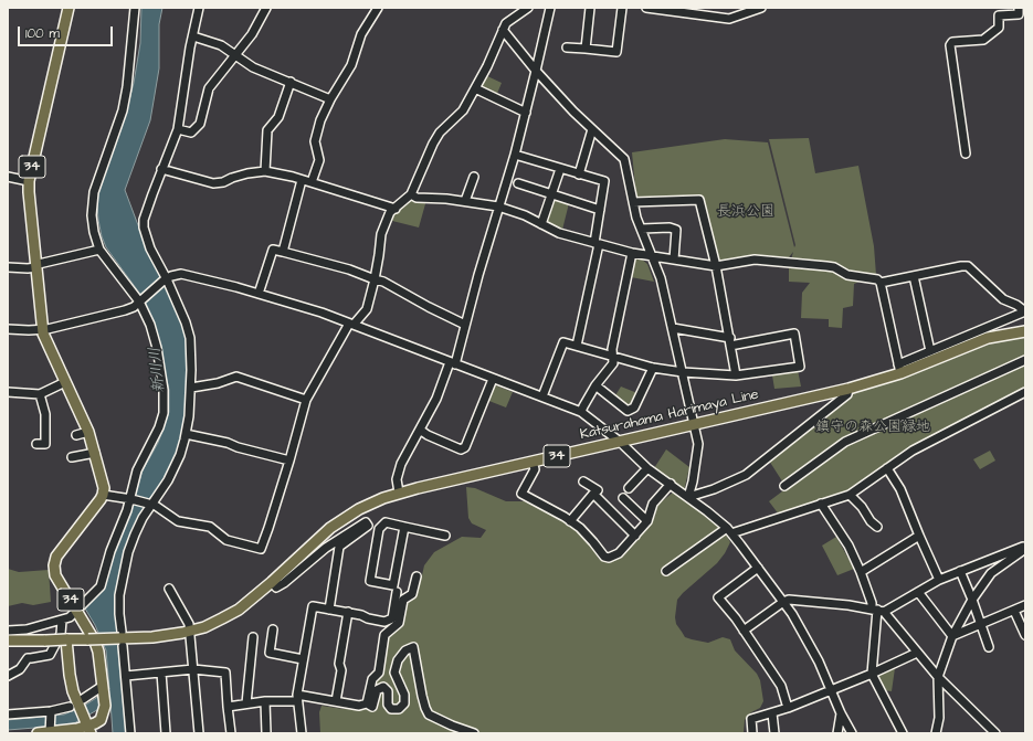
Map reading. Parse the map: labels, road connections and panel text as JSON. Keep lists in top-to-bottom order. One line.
{"streets":{"main road":["34","Katsurahama Harimaya Line"]},"water":["新川川"],"parks":["長浜公園","鎮守の森公園緑地"],"scale_bar":"100 m"}
